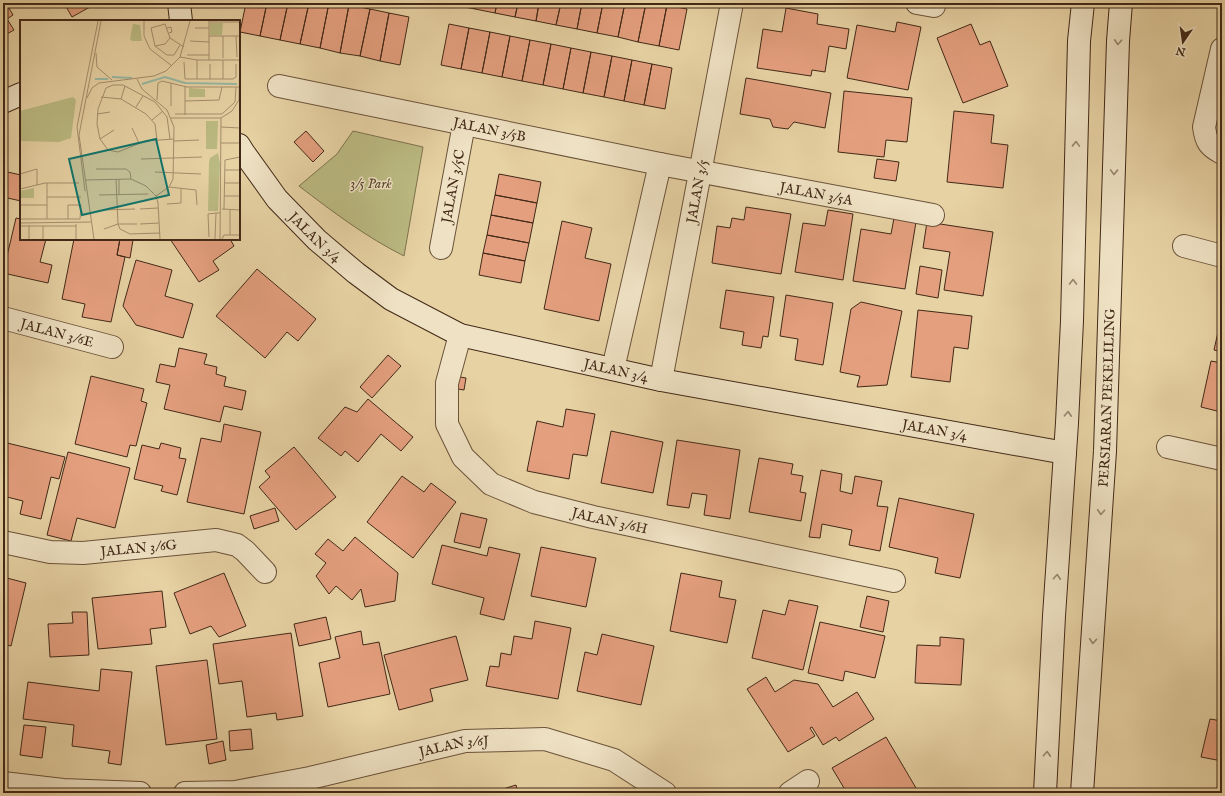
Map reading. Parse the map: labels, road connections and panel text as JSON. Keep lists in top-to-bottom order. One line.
{"streets":{"street":["JALAN 3/5B","JALAN 3/5C","JALAN 3/5","JALAN 3/5A","JALAN 3/4","JALAN 3/6E","PERSIARAN PEKELILING","JALAN 3/6H","JALAN 3/6G","JALAN 3/6J"]},"crossings":[["JALAN 3/5B","JALAN 3/5C"],["JALAN 3/5B","JALAN 3/5"],["JALAN 3/5B","JALAN 3/5A"],["JALAN 3/5","JALAN 3/5A"],["JALAN 3/5","JALAN 3/4"],["JALAN 3/4","JALAN 3/6H"]],"parks":["3/5 Park"],"north":"bottom"}
